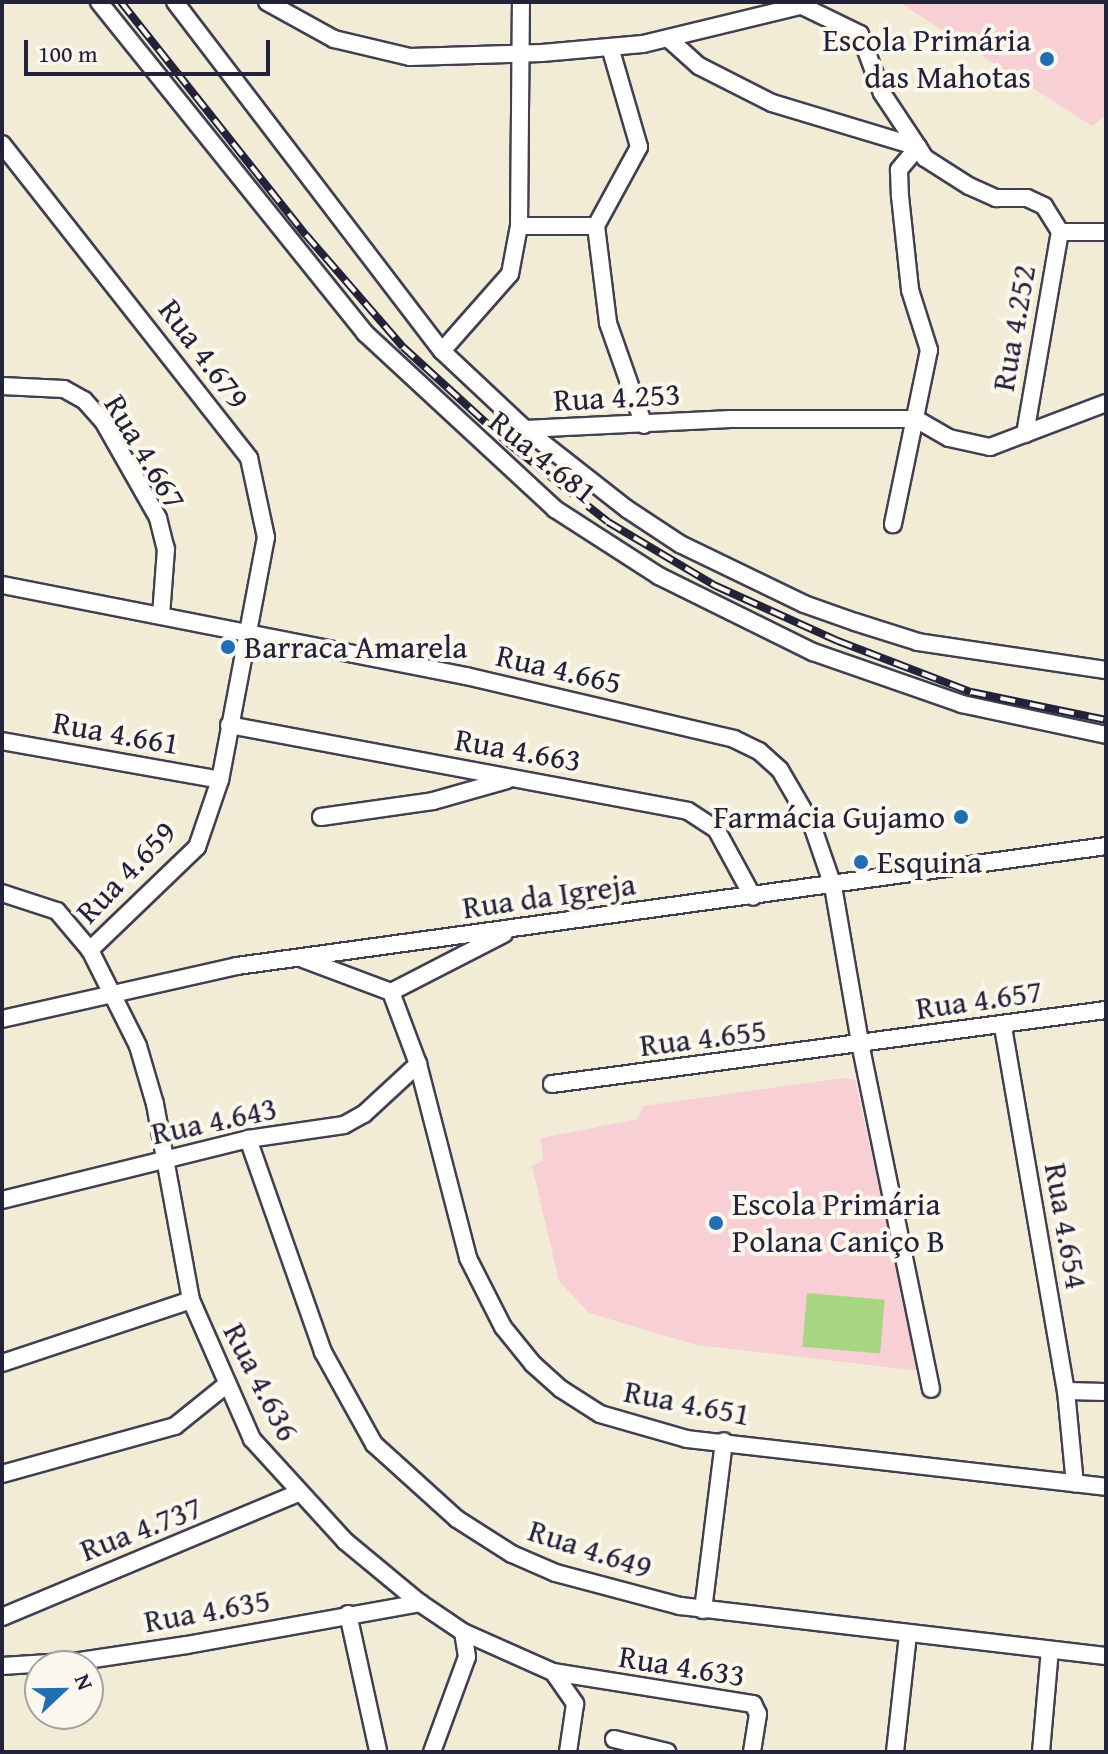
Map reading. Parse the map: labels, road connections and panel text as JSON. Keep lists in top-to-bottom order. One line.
{"streets":{"street":["Rua 4.252","Rua 4.679","Rua 4.253","Rua 4.667","Rua 4.681","Rua 4.665","Rua 4.661","Rua 4.663","Rua 4.659","Rua da Igreja","Rua 4.657","Rua 4.655","Rua 4.643","Rua 4.654","Rua 4.636","Rua 4.651","Rua 4.737","Rua 4.649","Rua 4.635","Rua 4.633"]},"crossings":[["Rua 4.252","Rua 4.253"],["Rua 4.679","Rua 4.665"],["Rua 4.679","Rua 4.659"],["Rua 4.667","Rua 4.665"],["Rua 4.665","Rua 4.659"],["Rua 4.665","Rua da Igreja"],["Rua 4.665","Rua 4.657"],["Rua 4.665","Rua 4.655"],["Rua 4.661","Rua 4.659"],["Rua 4.663","Rua 4.659"],["Rua 4.663","Rua da Igreja"],["Rua 4.659","Rua 4.636"],["Rua da Igreja","Rua 4.636"],["Rua 4.657","Rua 4.655"],["Rua 4.657","Rua 4.654"],["Rua 4.643","Rua 4.636"],["Rua 4.643","Rua 4.651"],["Rua 4.643","Rua 4.649"],["Rua 4.654","Rua 4.651"],["Rua 4.636","Rua 4.737"],["Rua 4.636","Rua 4.635"],["Rua 4.636","Rua 4.633"]],"places":["Escola Primária das Mahotas","Barraca Amarela","Farmácia Gujamo","Esquina","Escola Primária Polana Caniço B"],"scale_bar":"100 m","north":"right"}
